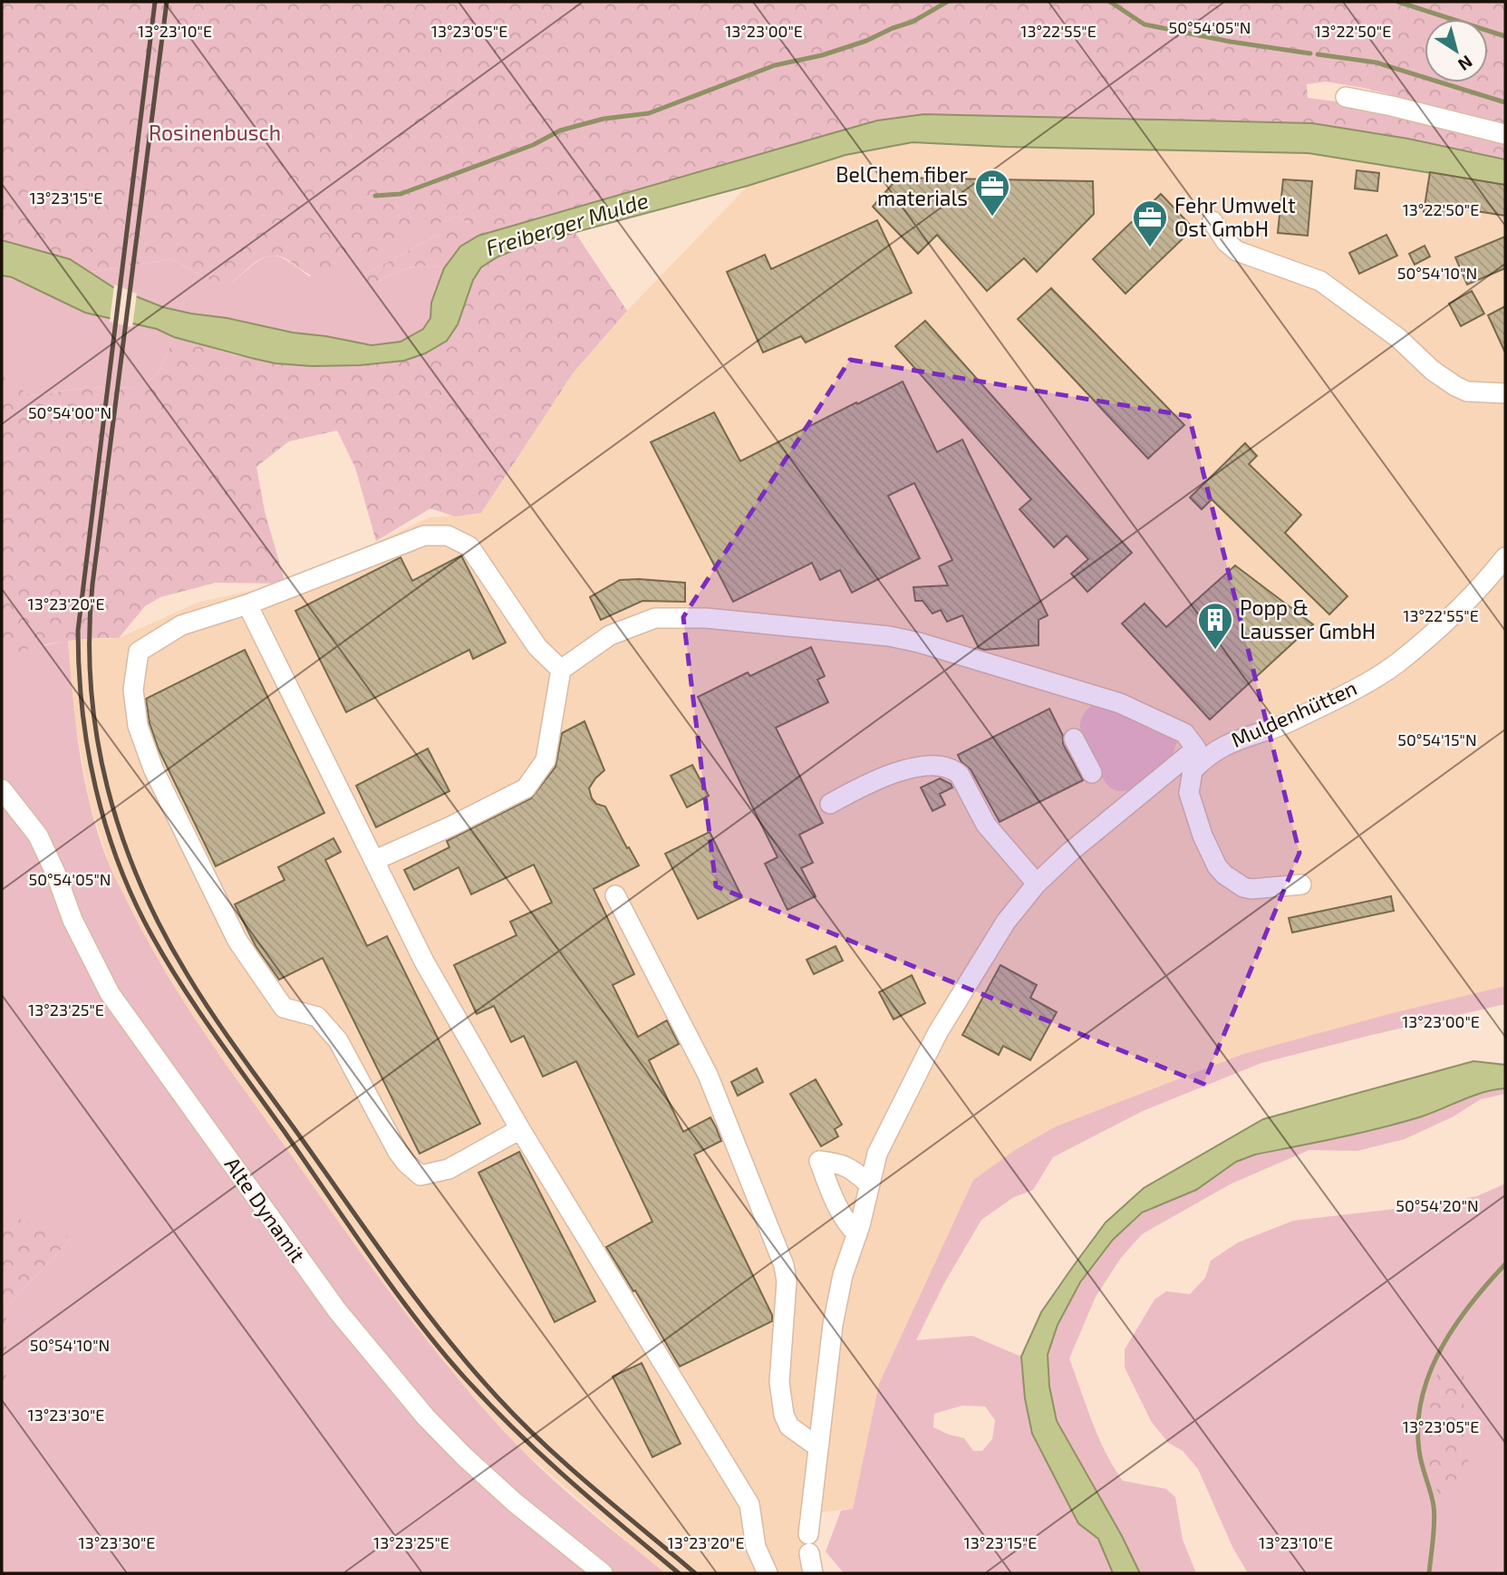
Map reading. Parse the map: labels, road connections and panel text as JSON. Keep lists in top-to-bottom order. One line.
{"streets":{"street":["Muldenhütten","Alte Dynamit"]},"water":["Freiberger Mulde"],"parks":["Rosinenbusch"],"places":{"office":["BelChem fiber materials","Fehr Umwelt Ost GmbH"],"building":["Popp & Lausser GmbH"]},"north":"bottom right","coordinates":["50°54'05\"N","13°23'10\"E","13°23'05\"E","13°23'00\"E","13°22'55\"E","13°22'50\"E","13°23'15\"E","50°54'10\"N","50°54'00\"N","13°23'20\"E","50°54'15\"N","13°23'25\"E","50°54'20\"N","13°23'30\"E"]}
